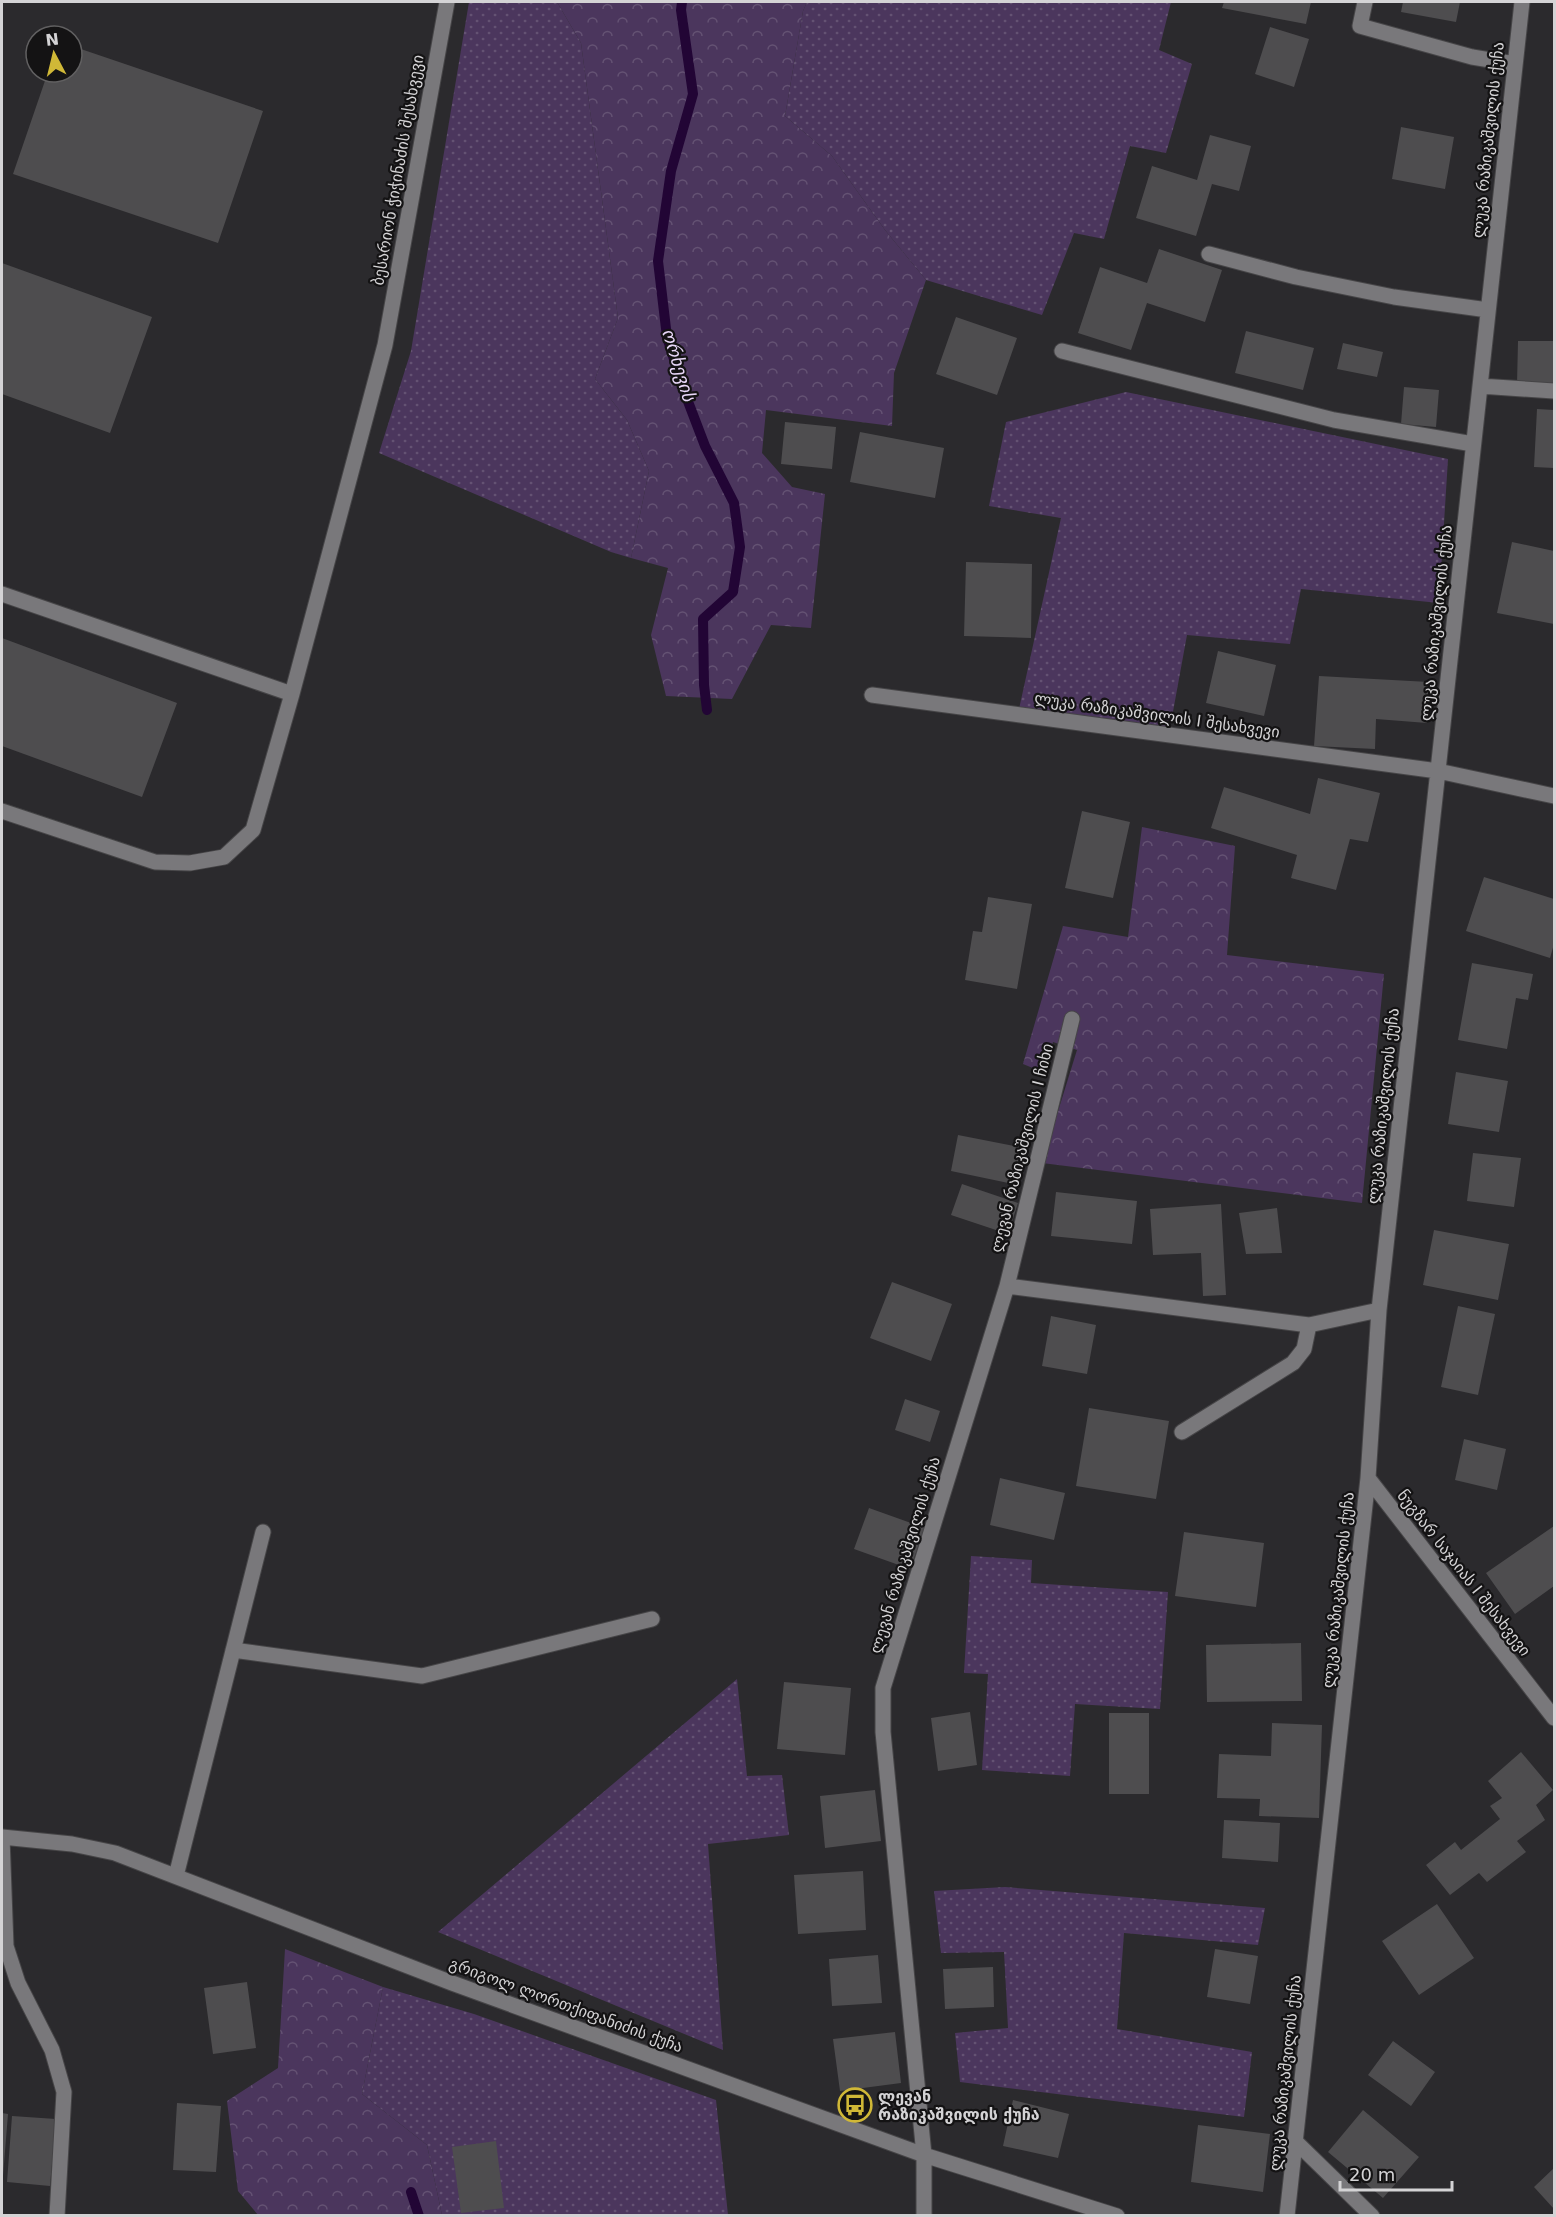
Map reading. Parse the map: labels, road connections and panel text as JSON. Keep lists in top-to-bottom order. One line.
{"streets":{"street":["ლუკა რაზიკაშვილის ქუჩა","ბესარიონ ჭიჭინაძის შესახვევი","ლუკა რაზიკაშვილის I შესახვევი","ლევან რაზიკაშვილის I ჩიხი","ლევან რაზიკაშვილის ქუჩა","ნუგზარ საჯაიას I შესახვევი","გრიგოლ ლორთქიფანიძის ქუჩა"]},"crossings":[["ლუკა რაზიკაშვილის ქუჩა","ლუკა რაზიკაშვილის I შესახვევი"],["ლუკა რაზიკაშვილის ქუჩა","ნუგზარ საჯაიას I შესახვევი"],["ლევან რაზიკაშვილის I ჩიხი","ლევან რაზიკაშვილის ქუჩა"],["ლევან რაზიკაშვილის ქუჩა","გრიგოლ ლორთქიფანიძის ქუჩა"]],"water":["ორხევის"],"places":{"bus stop":["ლევან რაზიკაშვილის ქუჩა"]},"scale_bar":"20 m","north":"top"}
